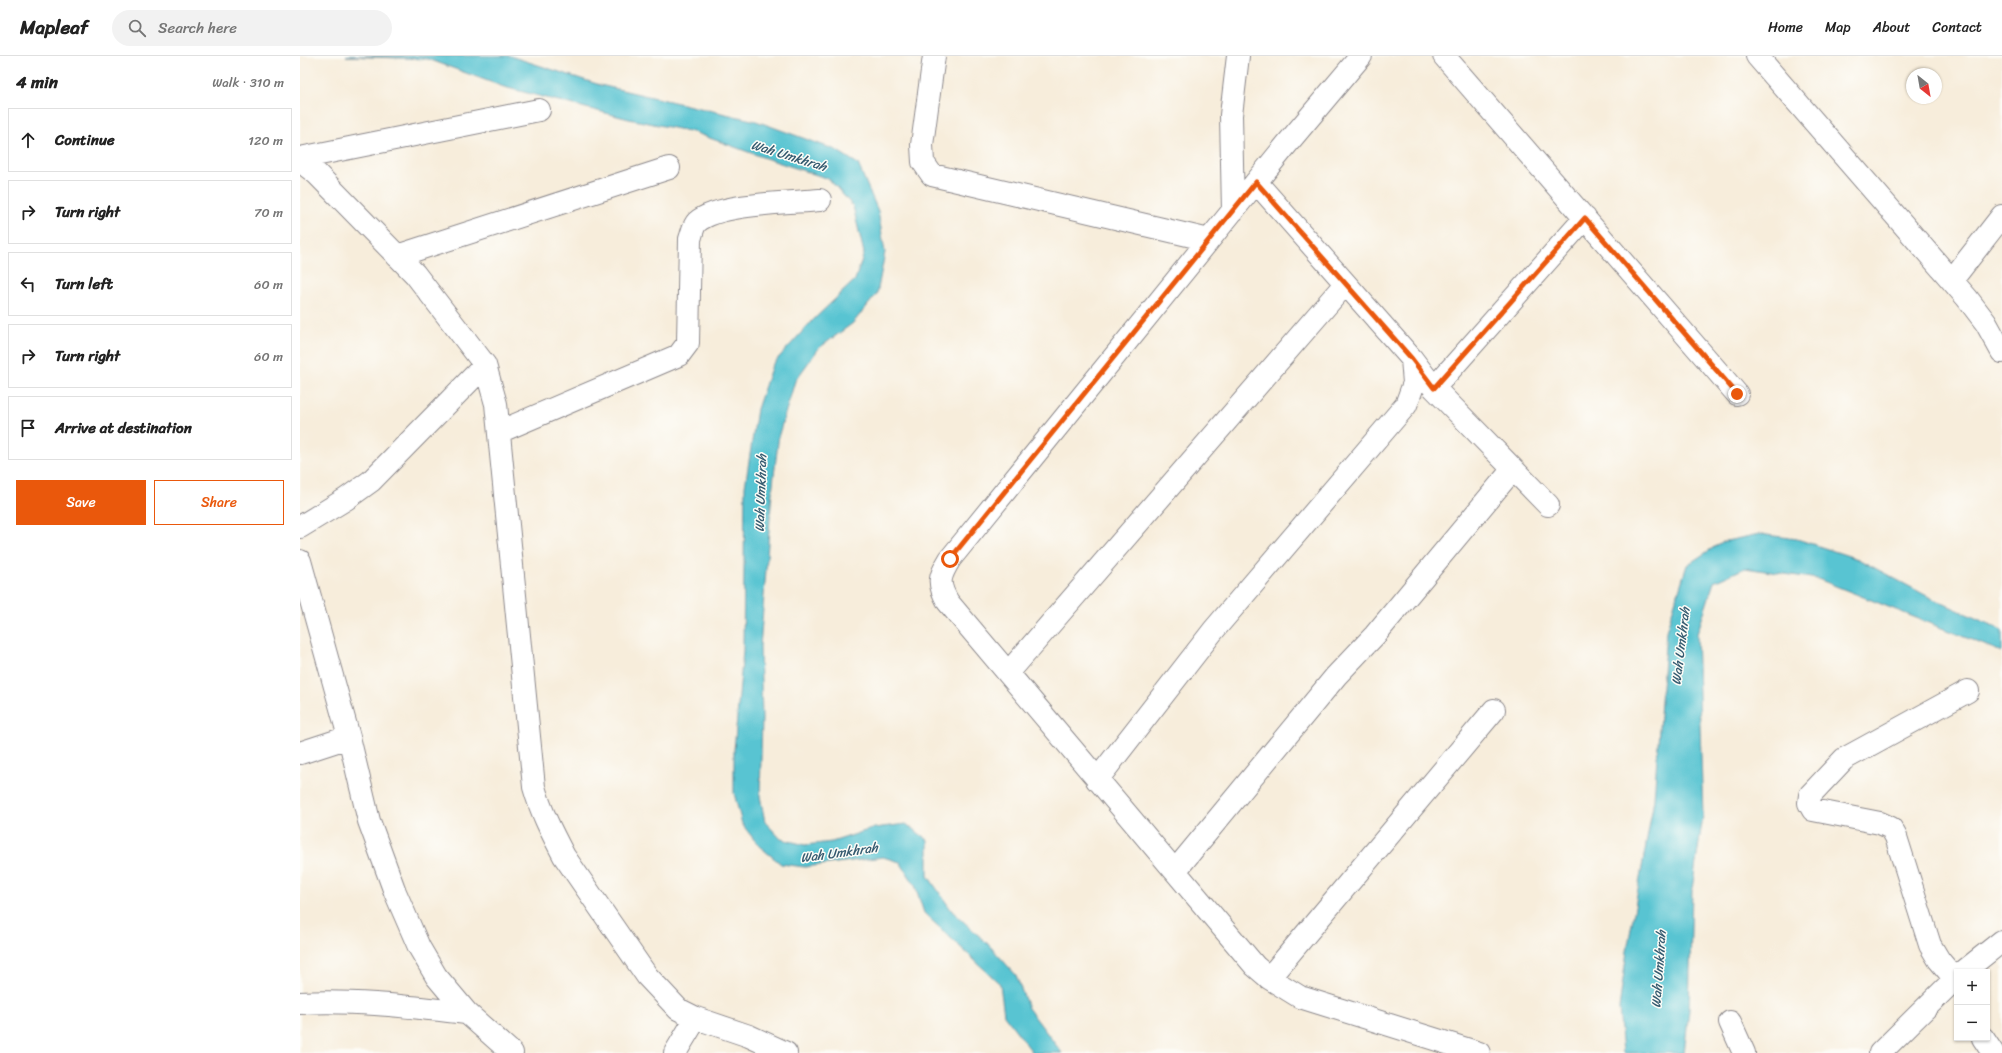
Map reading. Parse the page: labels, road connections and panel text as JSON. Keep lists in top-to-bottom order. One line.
{"water":["Wah Umkhrah"],"north":"bottom right","page":{"header":"Mapleaf","search":"Search here","nav":["Home","Map","About","Contact"],"heading":["4 min","Walk · 310 m"],"list":[["Continue","120 m"],["Turn right","70 m"],["Turn left","60 m"],["Turn right","60 m"],"Arrive at destination"],"buttons":["Save","Share"],"map_buttons":["+","−"]}}
